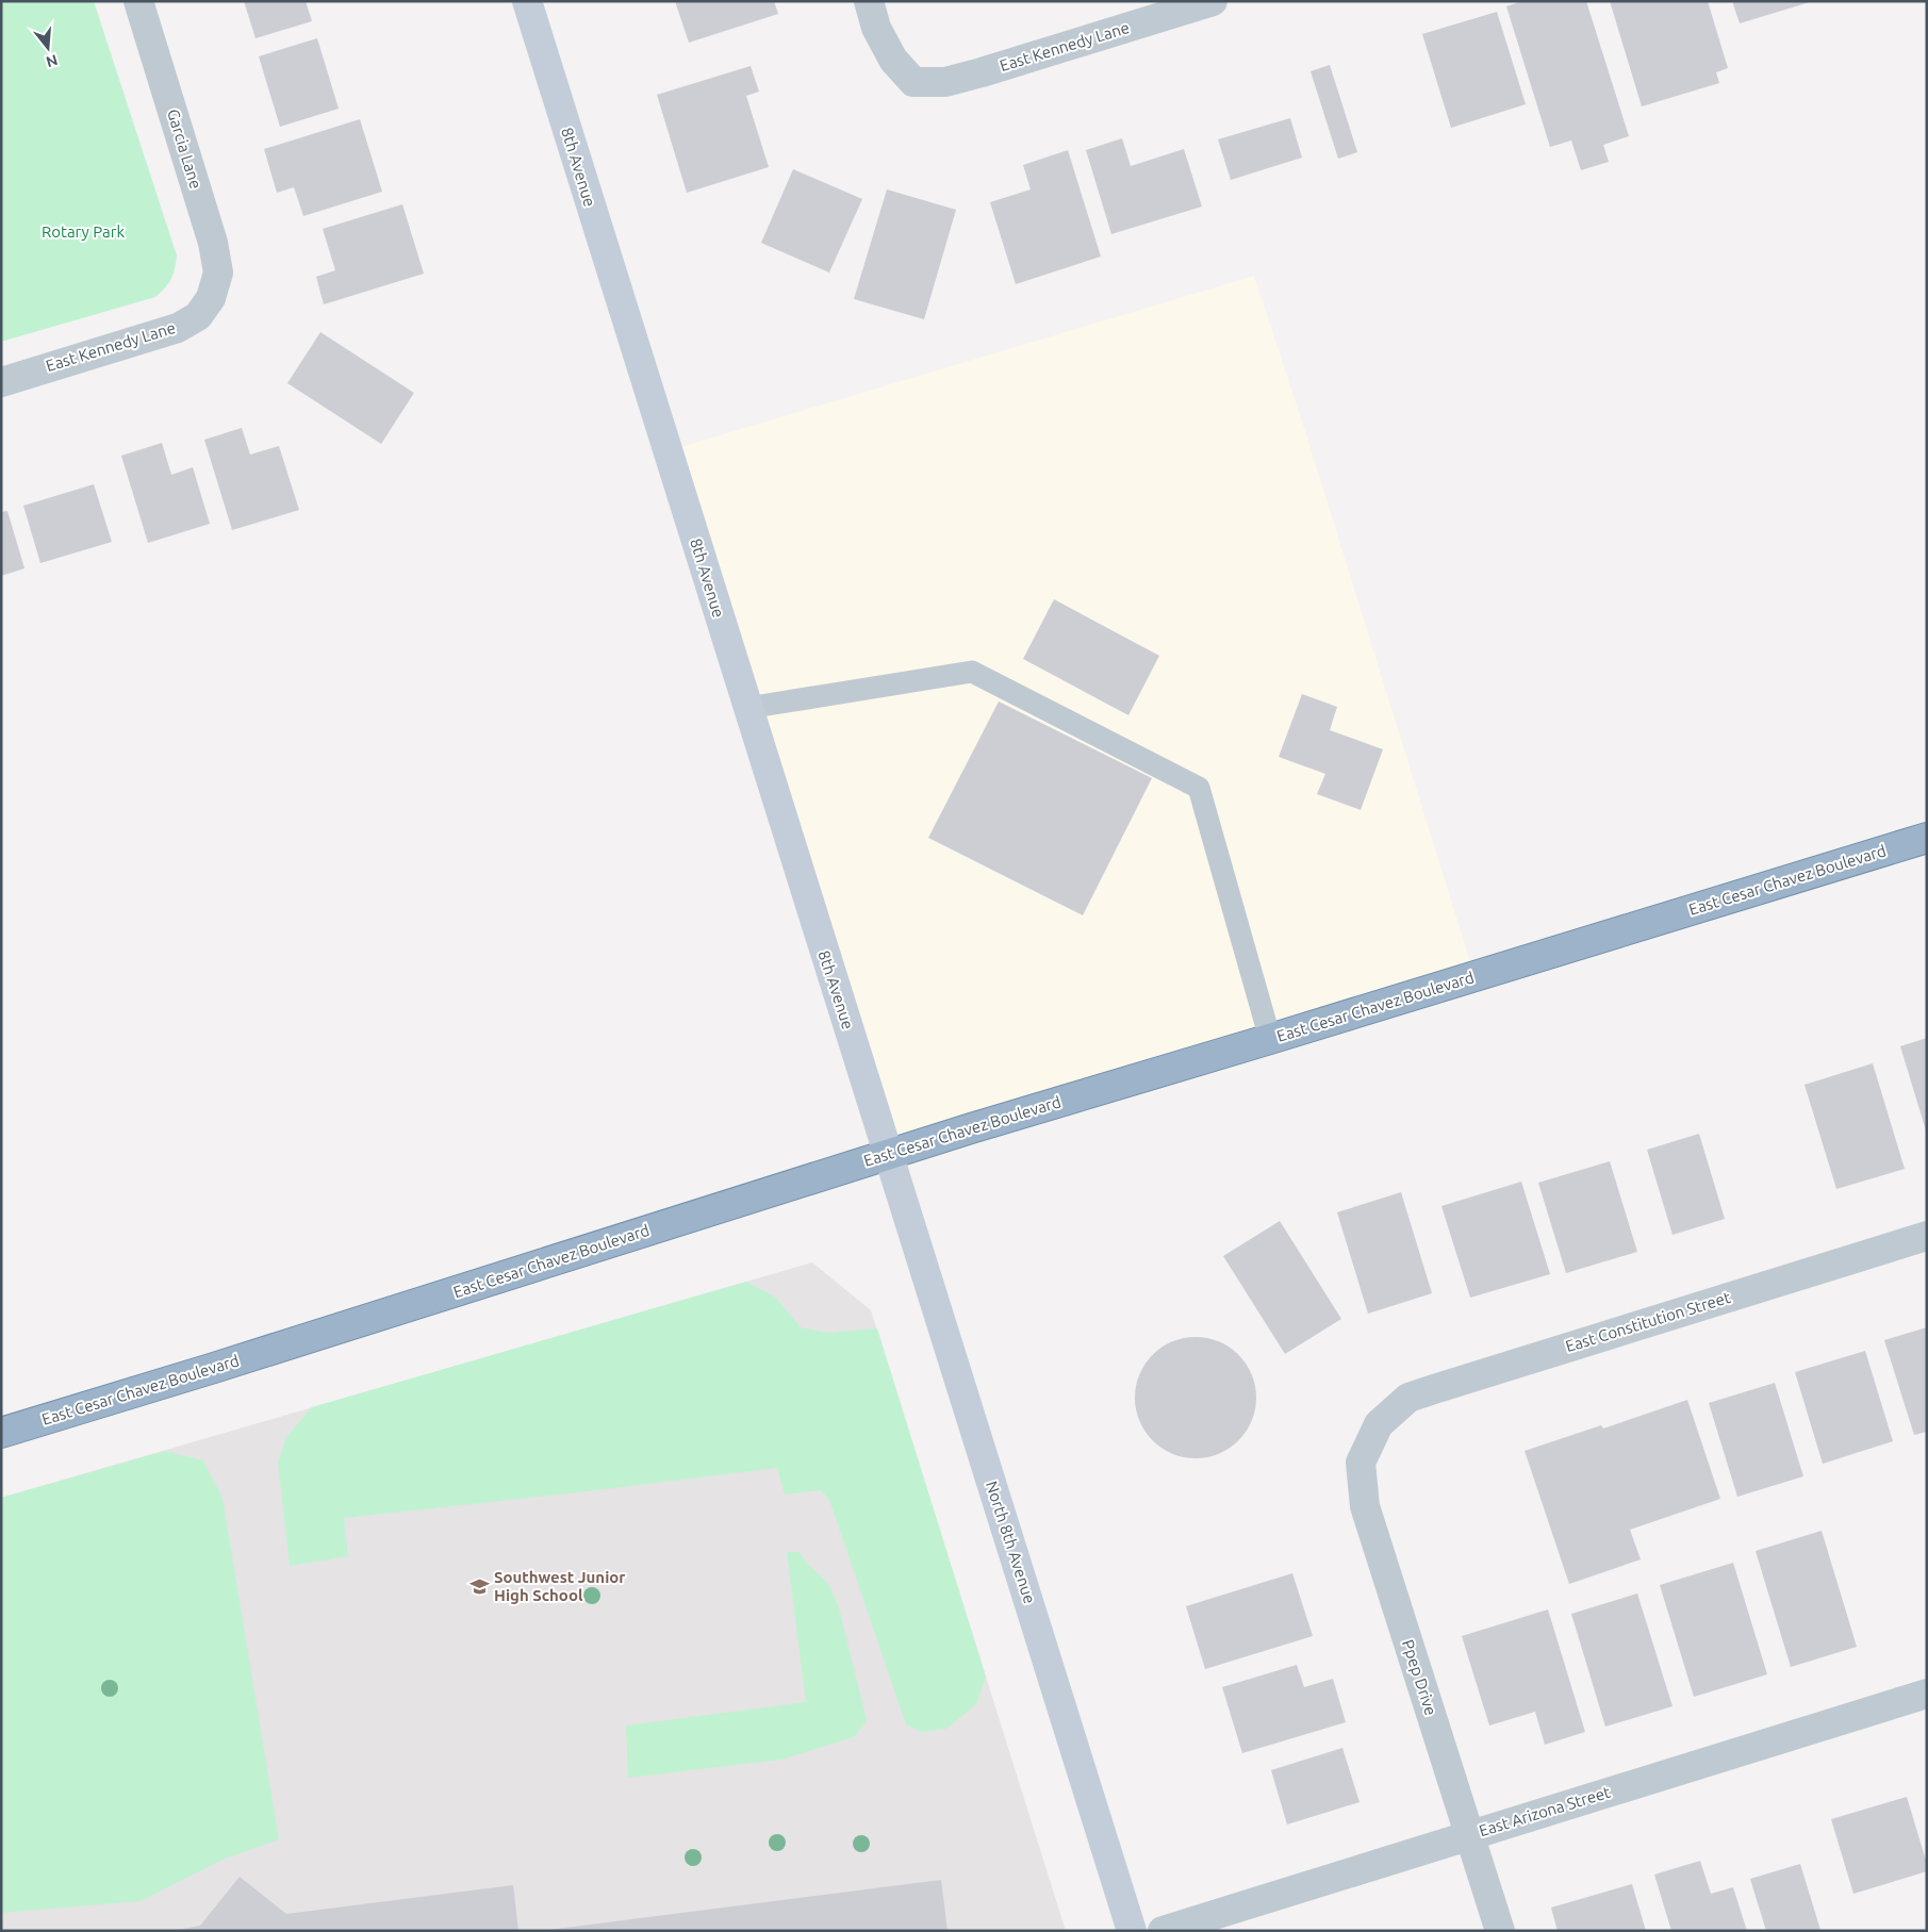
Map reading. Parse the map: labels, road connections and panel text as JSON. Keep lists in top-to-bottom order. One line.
{"streets":{"highway":["East Cesar Chavez Boulevard"],"main road":["8th Avenue","North 8th Avenue"],"street":["East Kennedy Lane","Garcia Lane","East Constitution Street","Ppep Drive","East Arizona Street"]},"crossings":[["East Kennedy Lane","Garcia Lane"],["8th Avenue","East Cesar Chavez Boulevard"],["8th Avenue","North 8th Avenue"],["East Cesar Chavez Boulevard","North 8th Avenue"],["East Constitution Street","Ppep Drive"],["Ppep Drive","East Arizona Street"]],"parks":["Rotary Park"],"places":{"school or university":["Southwest Junior High School"]},"north":"bottom"}
